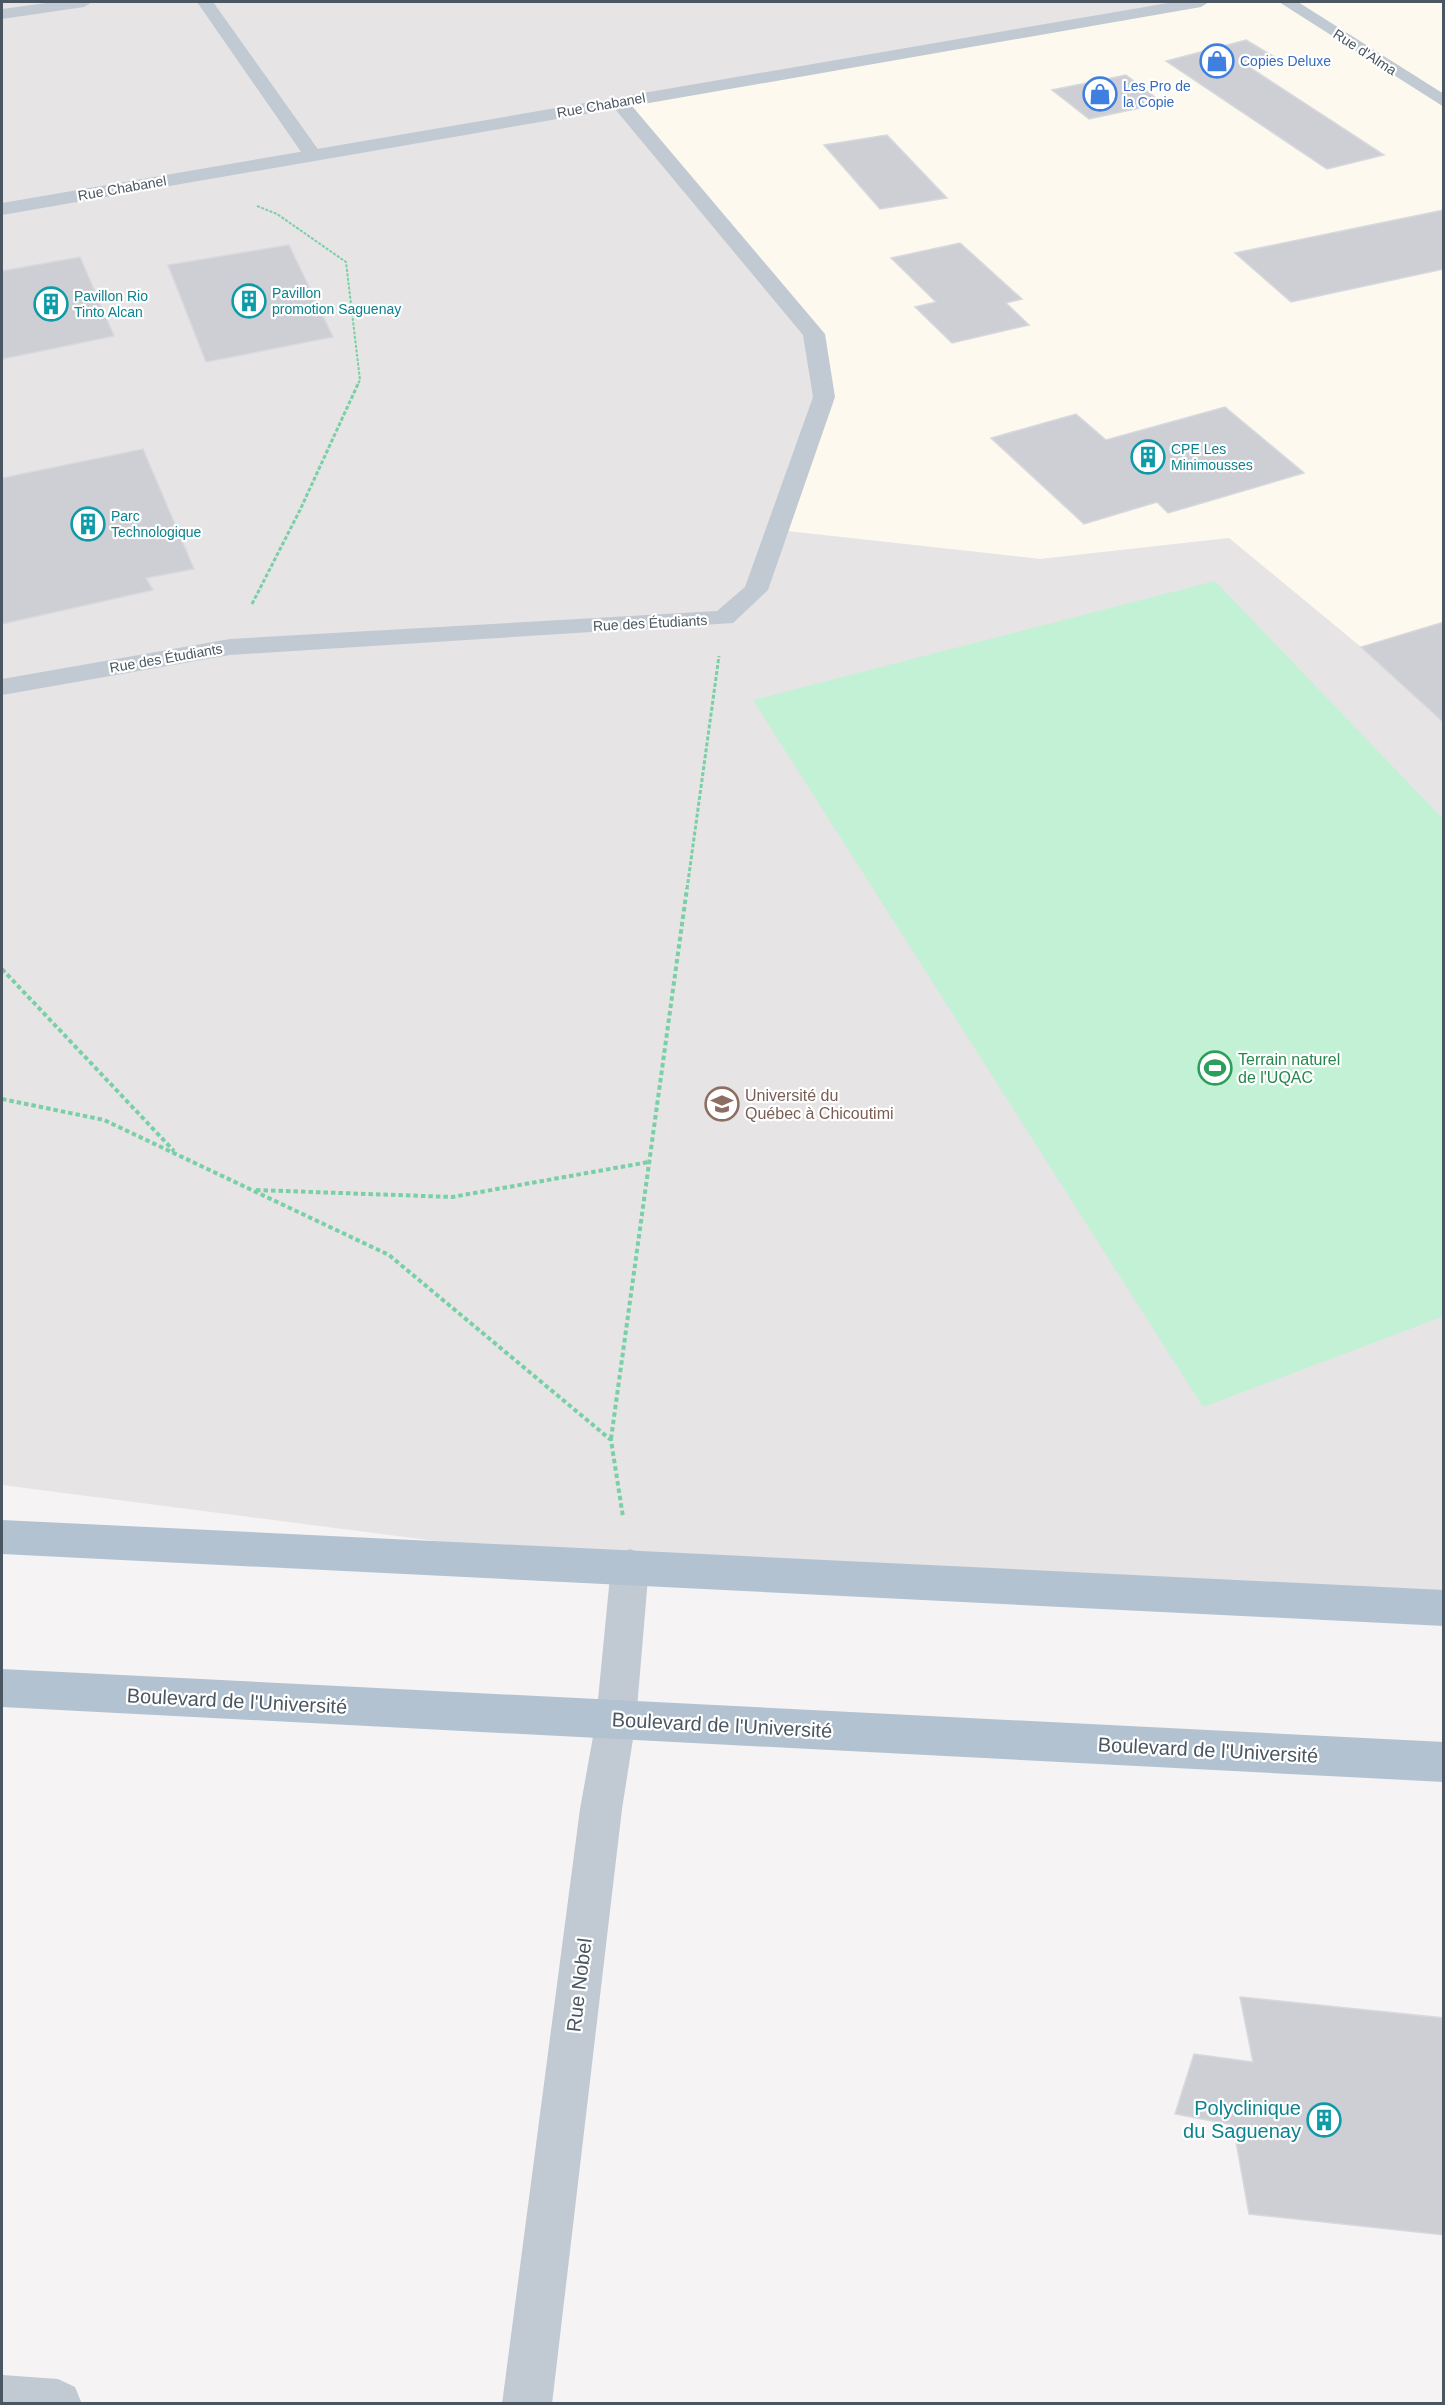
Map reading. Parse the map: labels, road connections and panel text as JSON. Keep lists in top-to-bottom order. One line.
{"streets":{"main road":["Boulevard de l'Université"],"street":["Rue d'Alma","Rue Chabanel","Rue des Étudiants","Rue Nobel"]},"crossings":[["Rue Chabanel","Rue des Étudiants"],["Boulevard de l'Université","Rue Nobel"]],"places":{"shop":["Copies Deluxe","Les Pro de la Copie"],"building":["Pavillon promotion Saguenay","Pavillon Rio Tinto Alcan","CPE Les Minimousses","Parc Technologique","Polyclinique du Saguenay"],"sports":["Terrain naturel de l'UQAC"],"school or university":["Université du Québec à Chicoutimi"]}}
